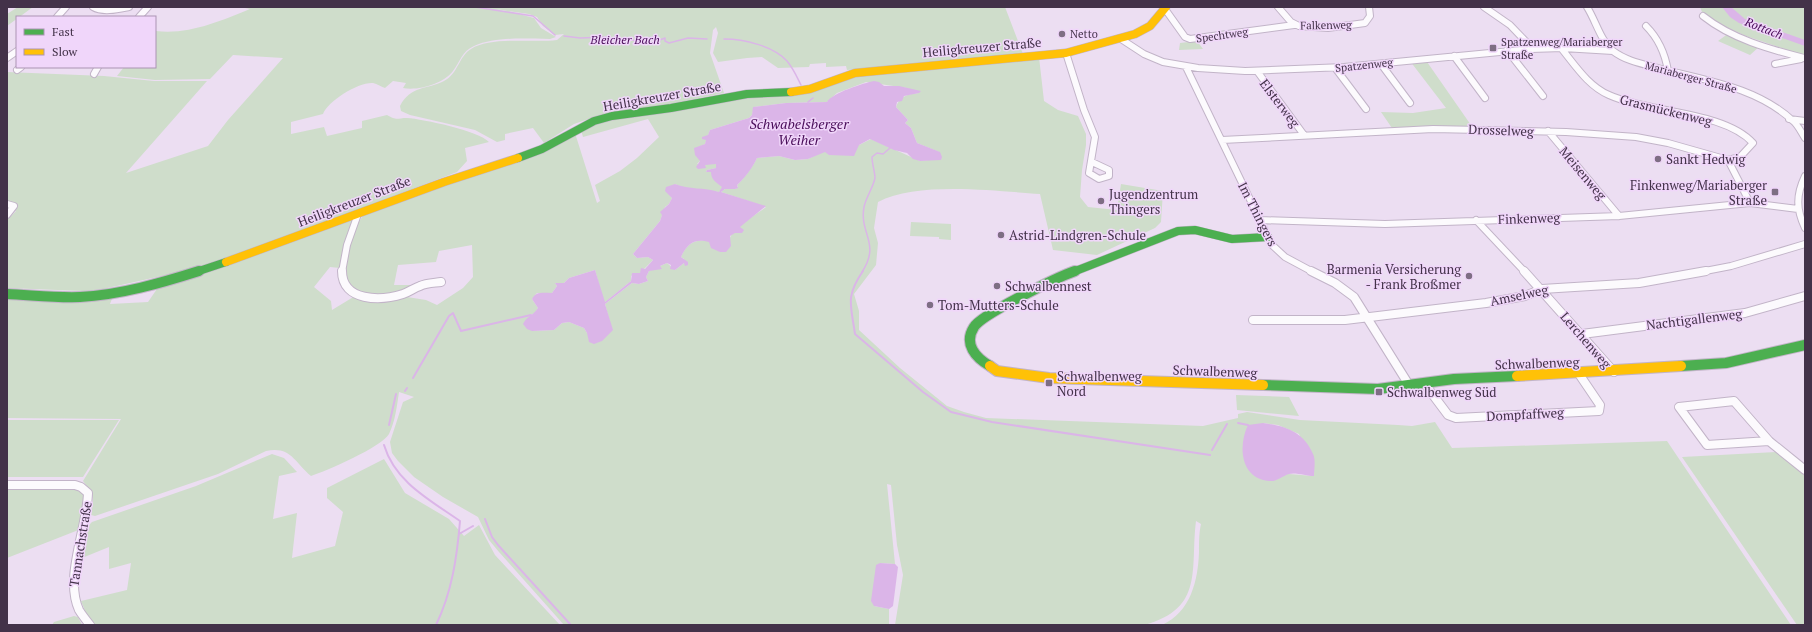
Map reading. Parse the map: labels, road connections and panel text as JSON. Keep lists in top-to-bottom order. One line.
{"streets":{"street":["Falkenweg","Spechtweg","Heiligkreuzer Straße","Spatzenweg","Mariaberger Straße","Elsterweg","Grasmückenweg","Drosselweg","Meisenweg","Im Thingers","Finkenweg","Amselweg","Nachtigallenweg","Lerchenweg","Schwalbenweg","Dompfaffweg","Tannachstraße"]},"crossings":[["Falkenweg","Spechtweg"],["Spechtweg","Heiligkreuzer Straße"],["Heiligkreuzer Straße","Spatzenweg"],["Spatzenweg","Mariaberger Straße"],["Spatzenweg","Elsterweg"],["Spatzenweg","Grasmückenweg"],["Spatzenweg","Im Thingers"],["Elsterweg","Drosselweg"],["Grasmückenweg","Drosselweg"],["Drosselweg","Meisenweg"],["Drosselweg","Im Thingers"],["Meisenweg","Finkenweg"],["Im Thingers","Finkenweg"],["Im Thingers","Amselweg"],["Im Thingers","Schwalbenweg"],["Finkenweg","Lerchenweg"],["Amselweg","Lerchenweg"],["Nachtigallenweg","Lerchenweg"],["Lerchenweg","Schwalbenweg"],["Schwalbenweg","Dompfaffweg"]],"water":["Rottach","Bleicher Bach","Schwabelsberger Weiher"],"places":{"other":["Netto","Sankt Hedwig","Jugendzentrum Thingers","Astrid-Lindgren-Schule","Barmenia Versicherung - Frank Broßmer","Schwalbennest","Tom-Mutters-Schule"],"transit":["Spatzenweg/Mariaberger Straße","Finkenweg/Mariaberger Straße","Schwalbenweg Nord","Schwalbenweg Süd"]},"legend":["Fast","Slow"]}
